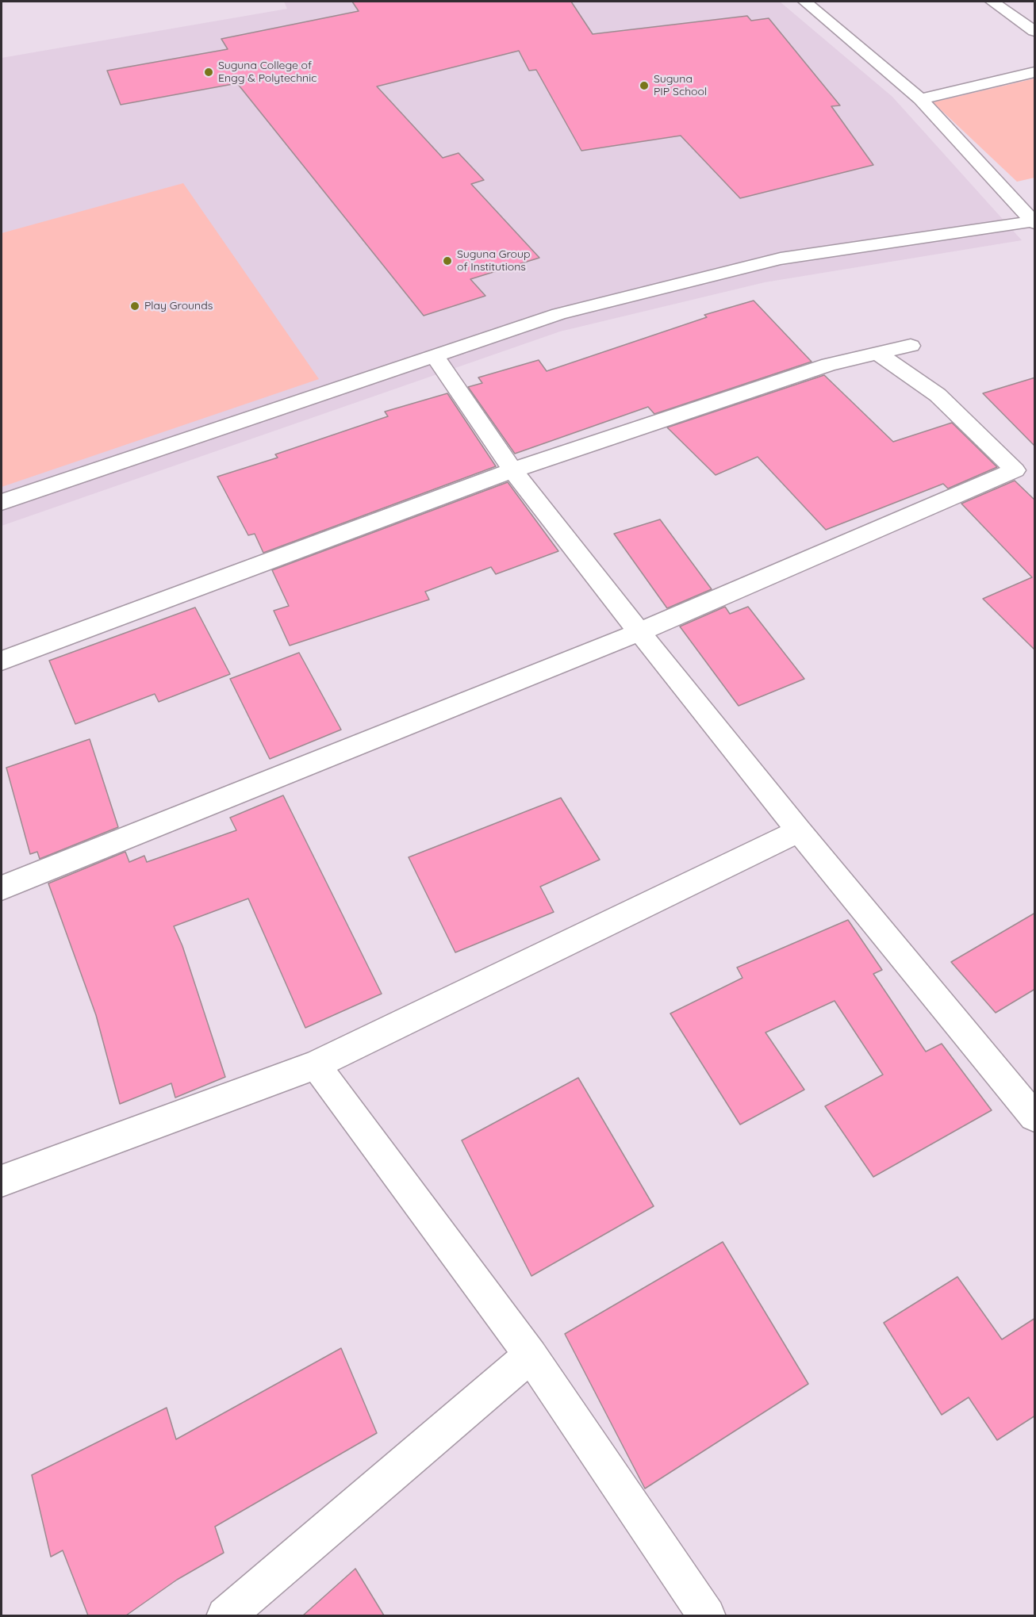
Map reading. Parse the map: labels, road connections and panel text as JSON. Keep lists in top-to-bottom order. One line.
{"places":["Suguna College of Engg & Polytechnic","Suguna PIP School","Suguna Group of Institutions","Play Grounds"]}
